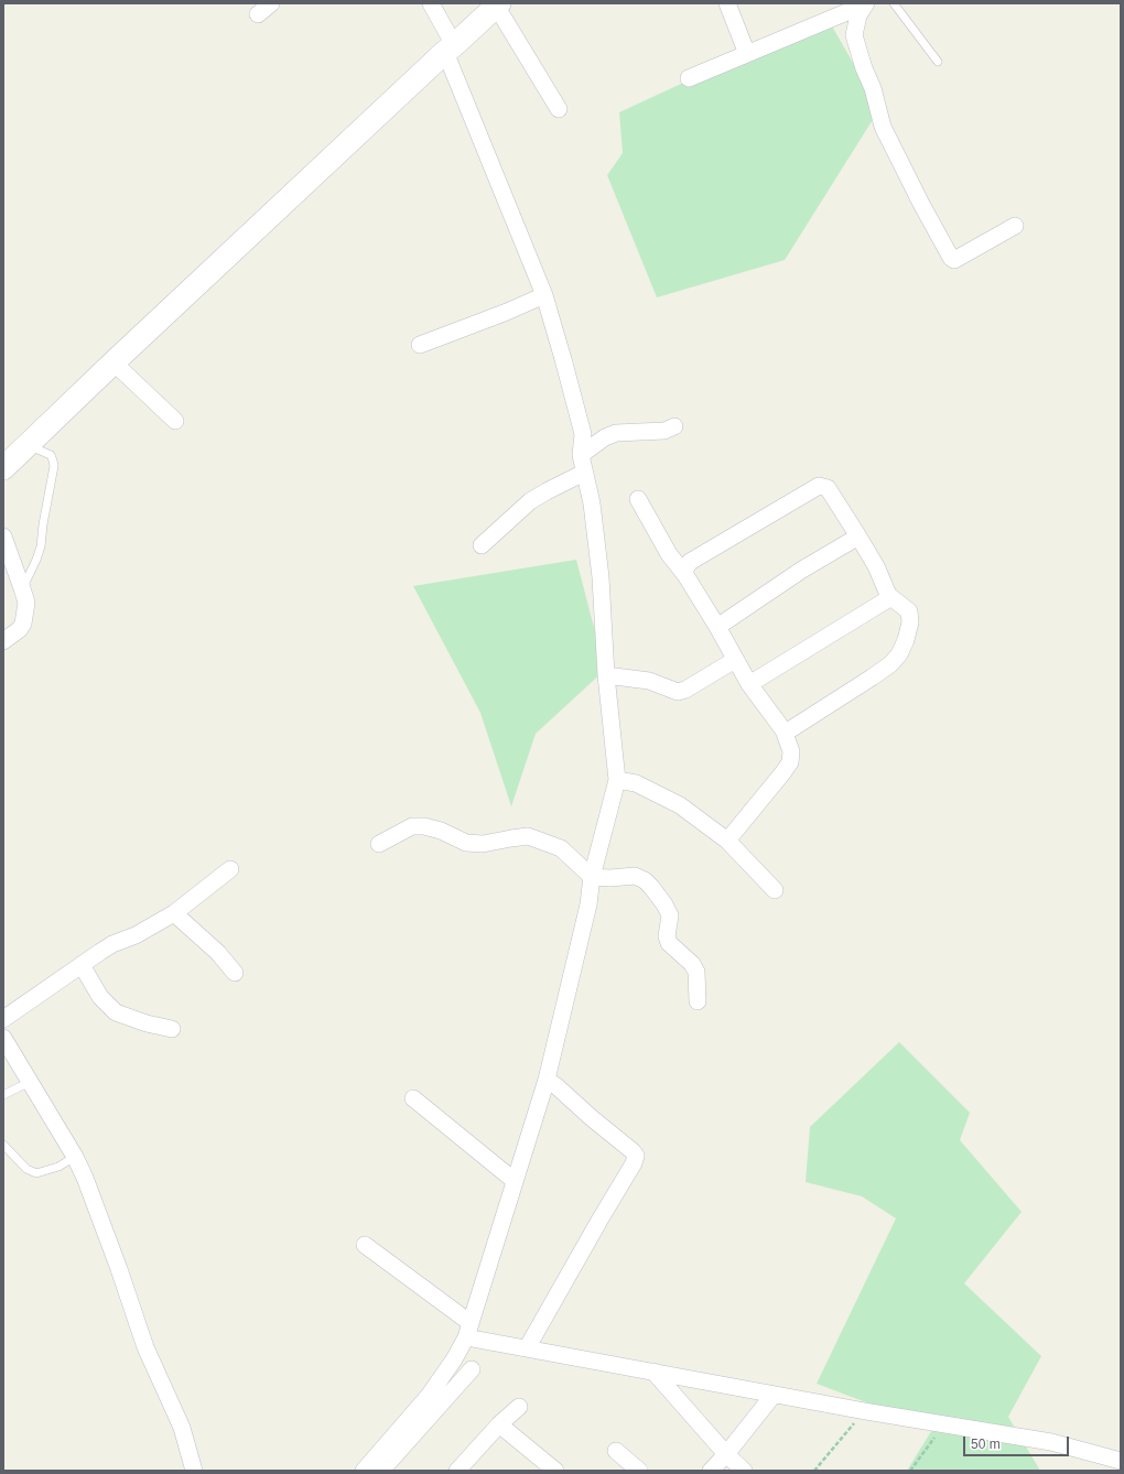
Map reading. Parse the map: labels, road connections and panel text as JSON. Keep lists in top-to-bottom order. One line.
{"scale_bar":"50 m"}
